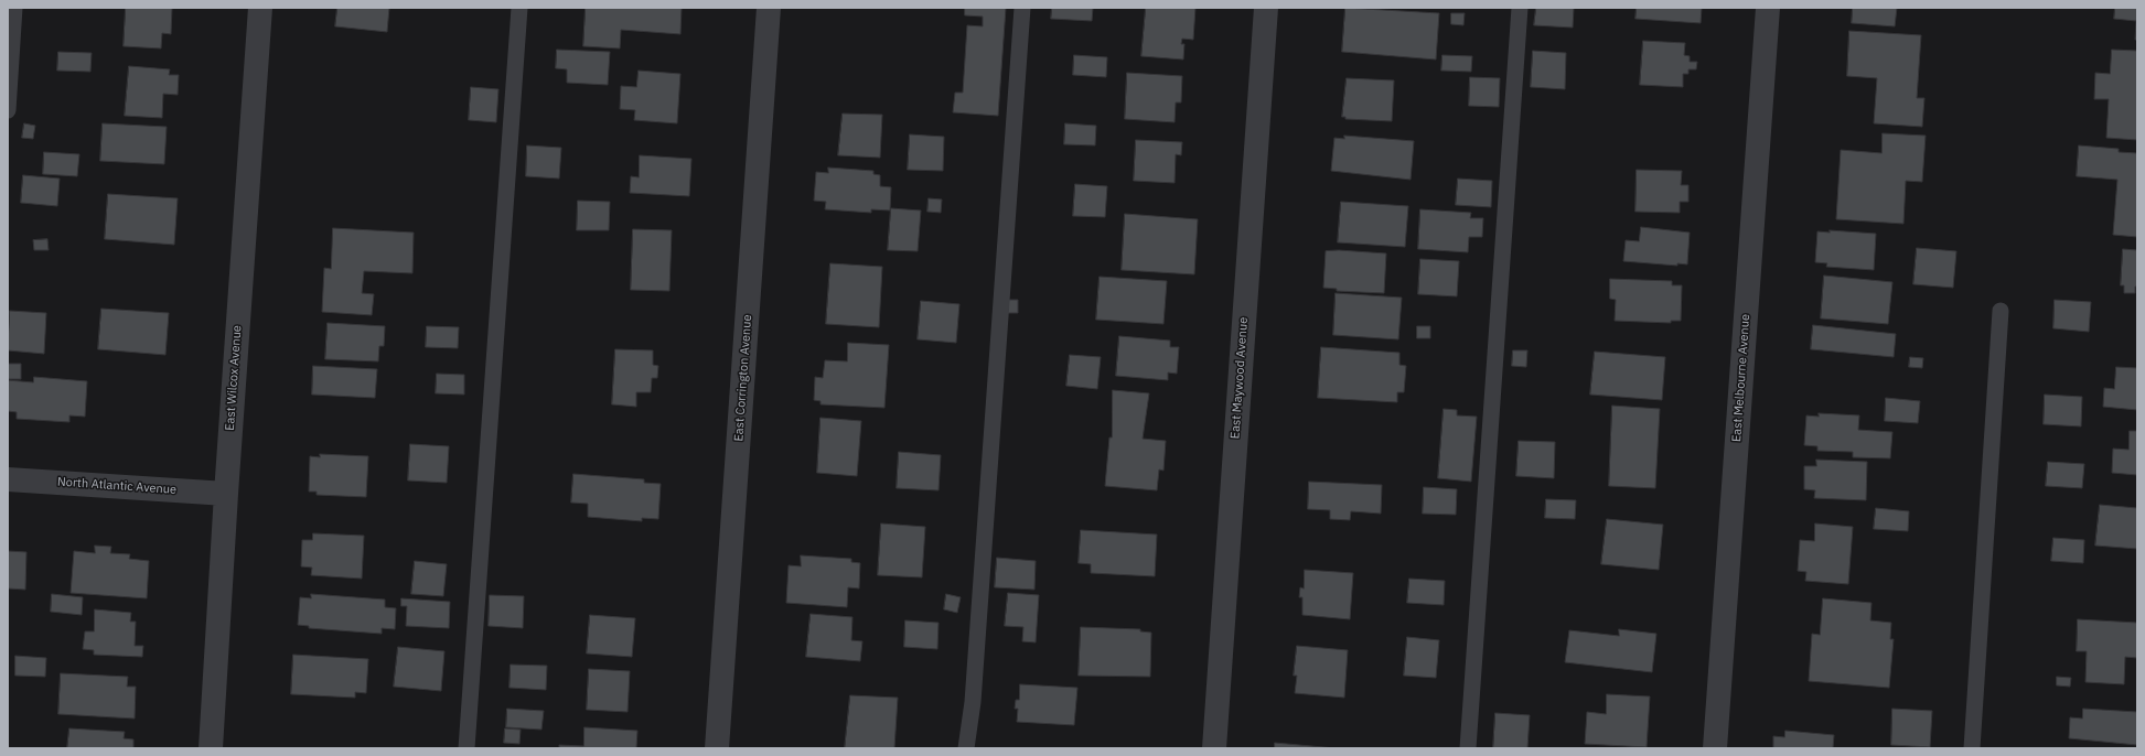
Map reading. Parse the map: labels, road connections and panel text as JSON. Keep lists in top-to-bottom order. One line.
{"streets":{"street":["East Wilcox Avenue","East Corrington Avenue","East Maywood Avenue","East Melbourne Avenue","North Atlantic Avenue"]},"crossings":[["East Wilcox Avenue","North Atlantic Avenue"]]}
